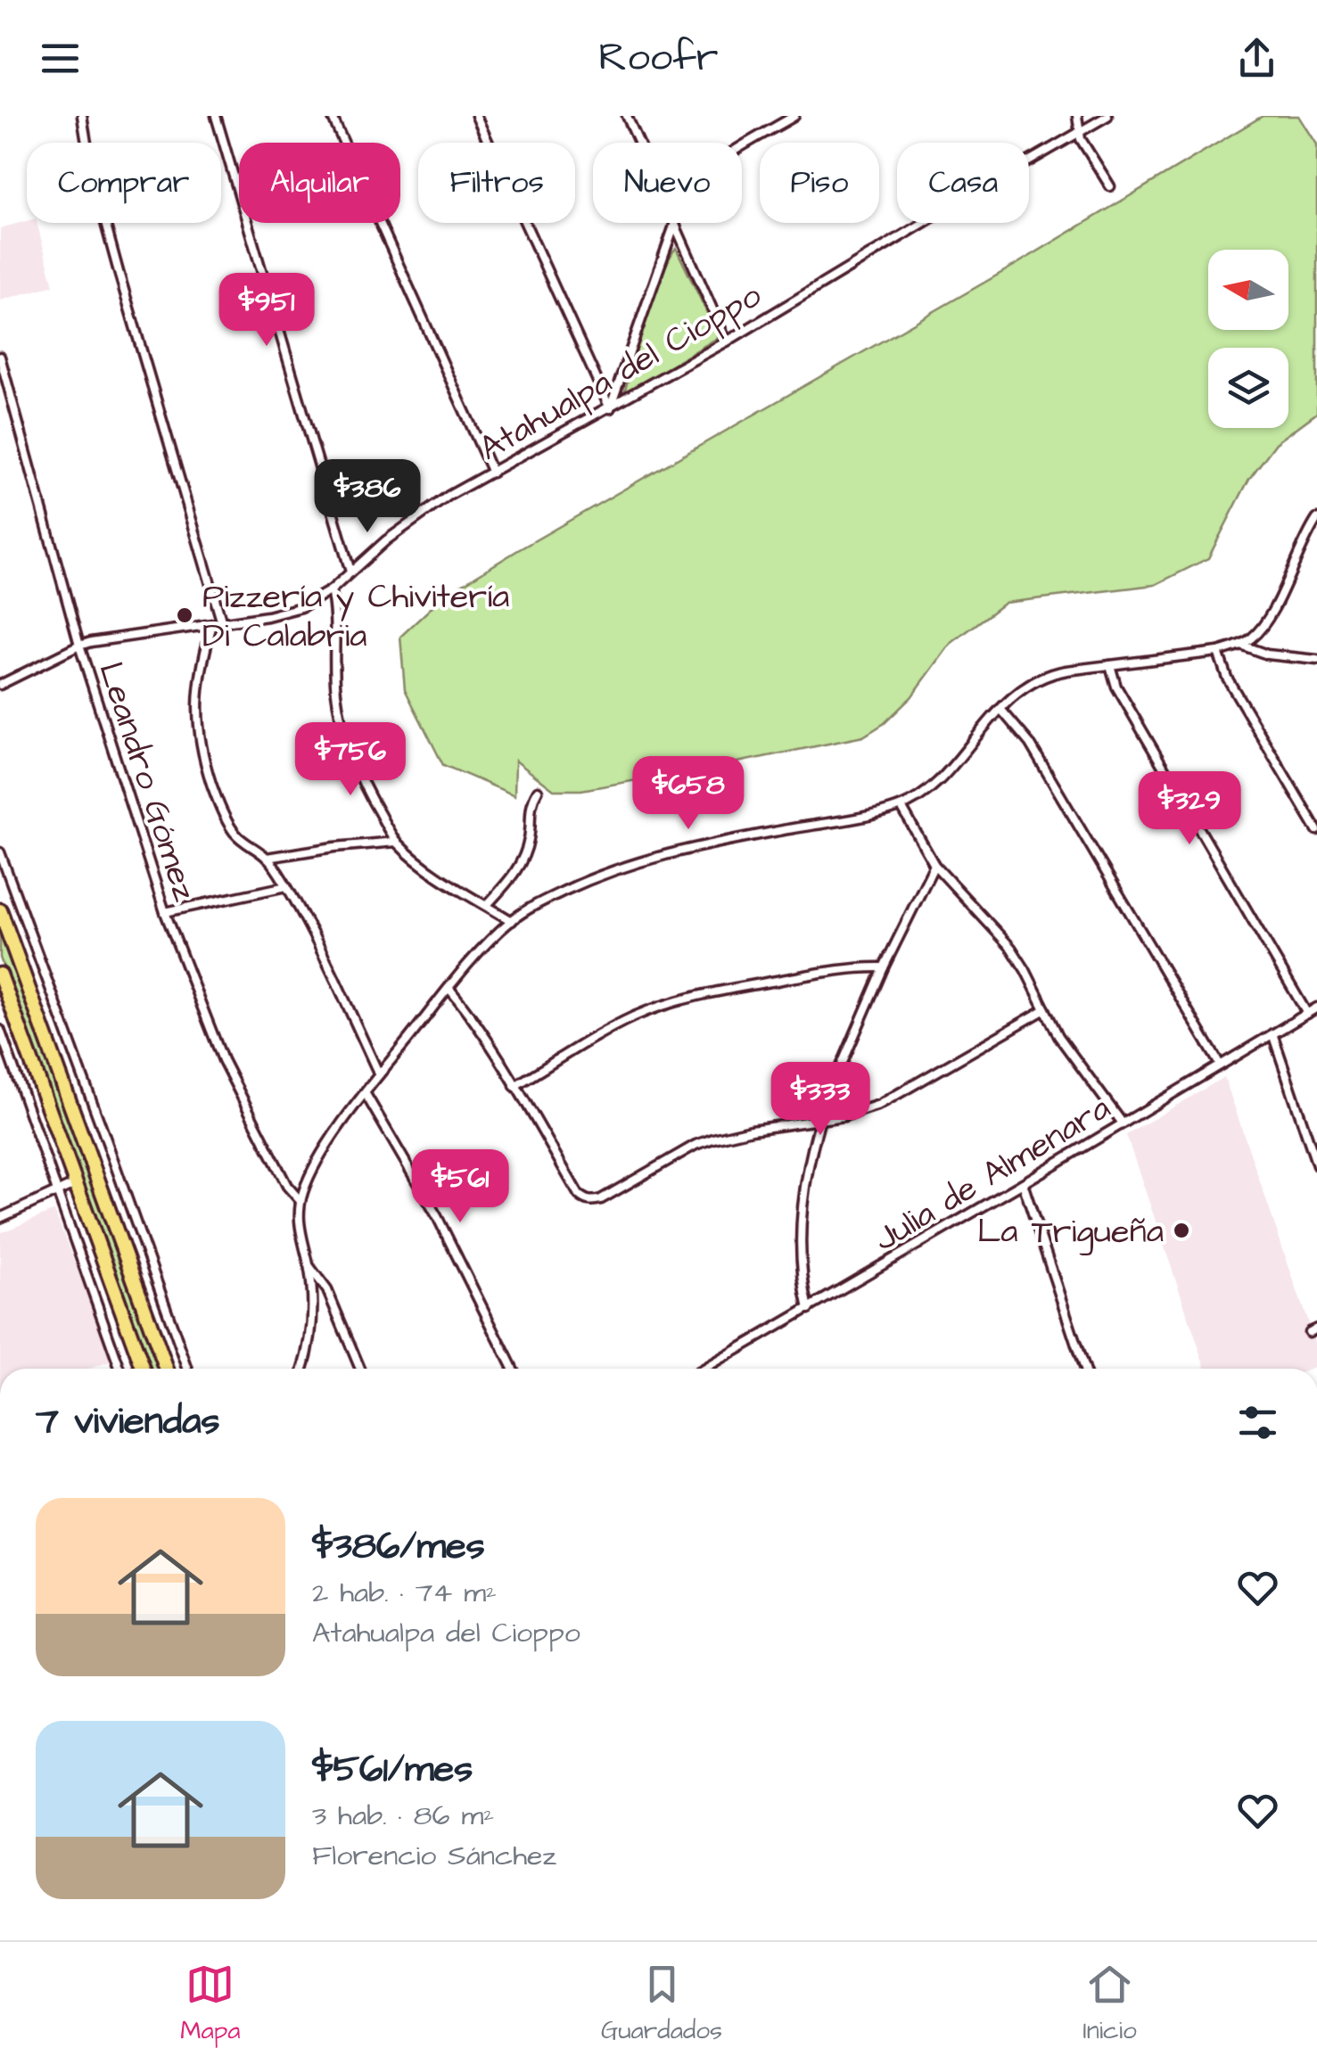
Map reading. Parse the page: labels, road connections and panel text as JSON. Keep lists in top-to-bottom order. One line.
{"streets":{"street":["Atahualpa del Cioppo","Leandro Gómez","Julia de Almenara"]},"crossings":[["Atahualpa del Cioppo","Leandro Gómez"]],"places":["Pizzería y Chivitería Di Calabria","La Trigueña"],"north":"left","page":{"header":"Roofr","chip":["Comprar","Alquilar","Filtros","Nuevo","Piso","Casa"],"price":["$951","$386","$756","$658","$329","$333","$561"],"heading":"7 viviendas","list":[{"name":"$386/mes","note":"2 hab. · 74 m² · Atahualpa del Cioppo"},{"name":"$561/mes","note":"3 hab. · 86 m² · Florencio Sánchez"}],"tabs":["Mapa","Guardados","Inicio"]}}
